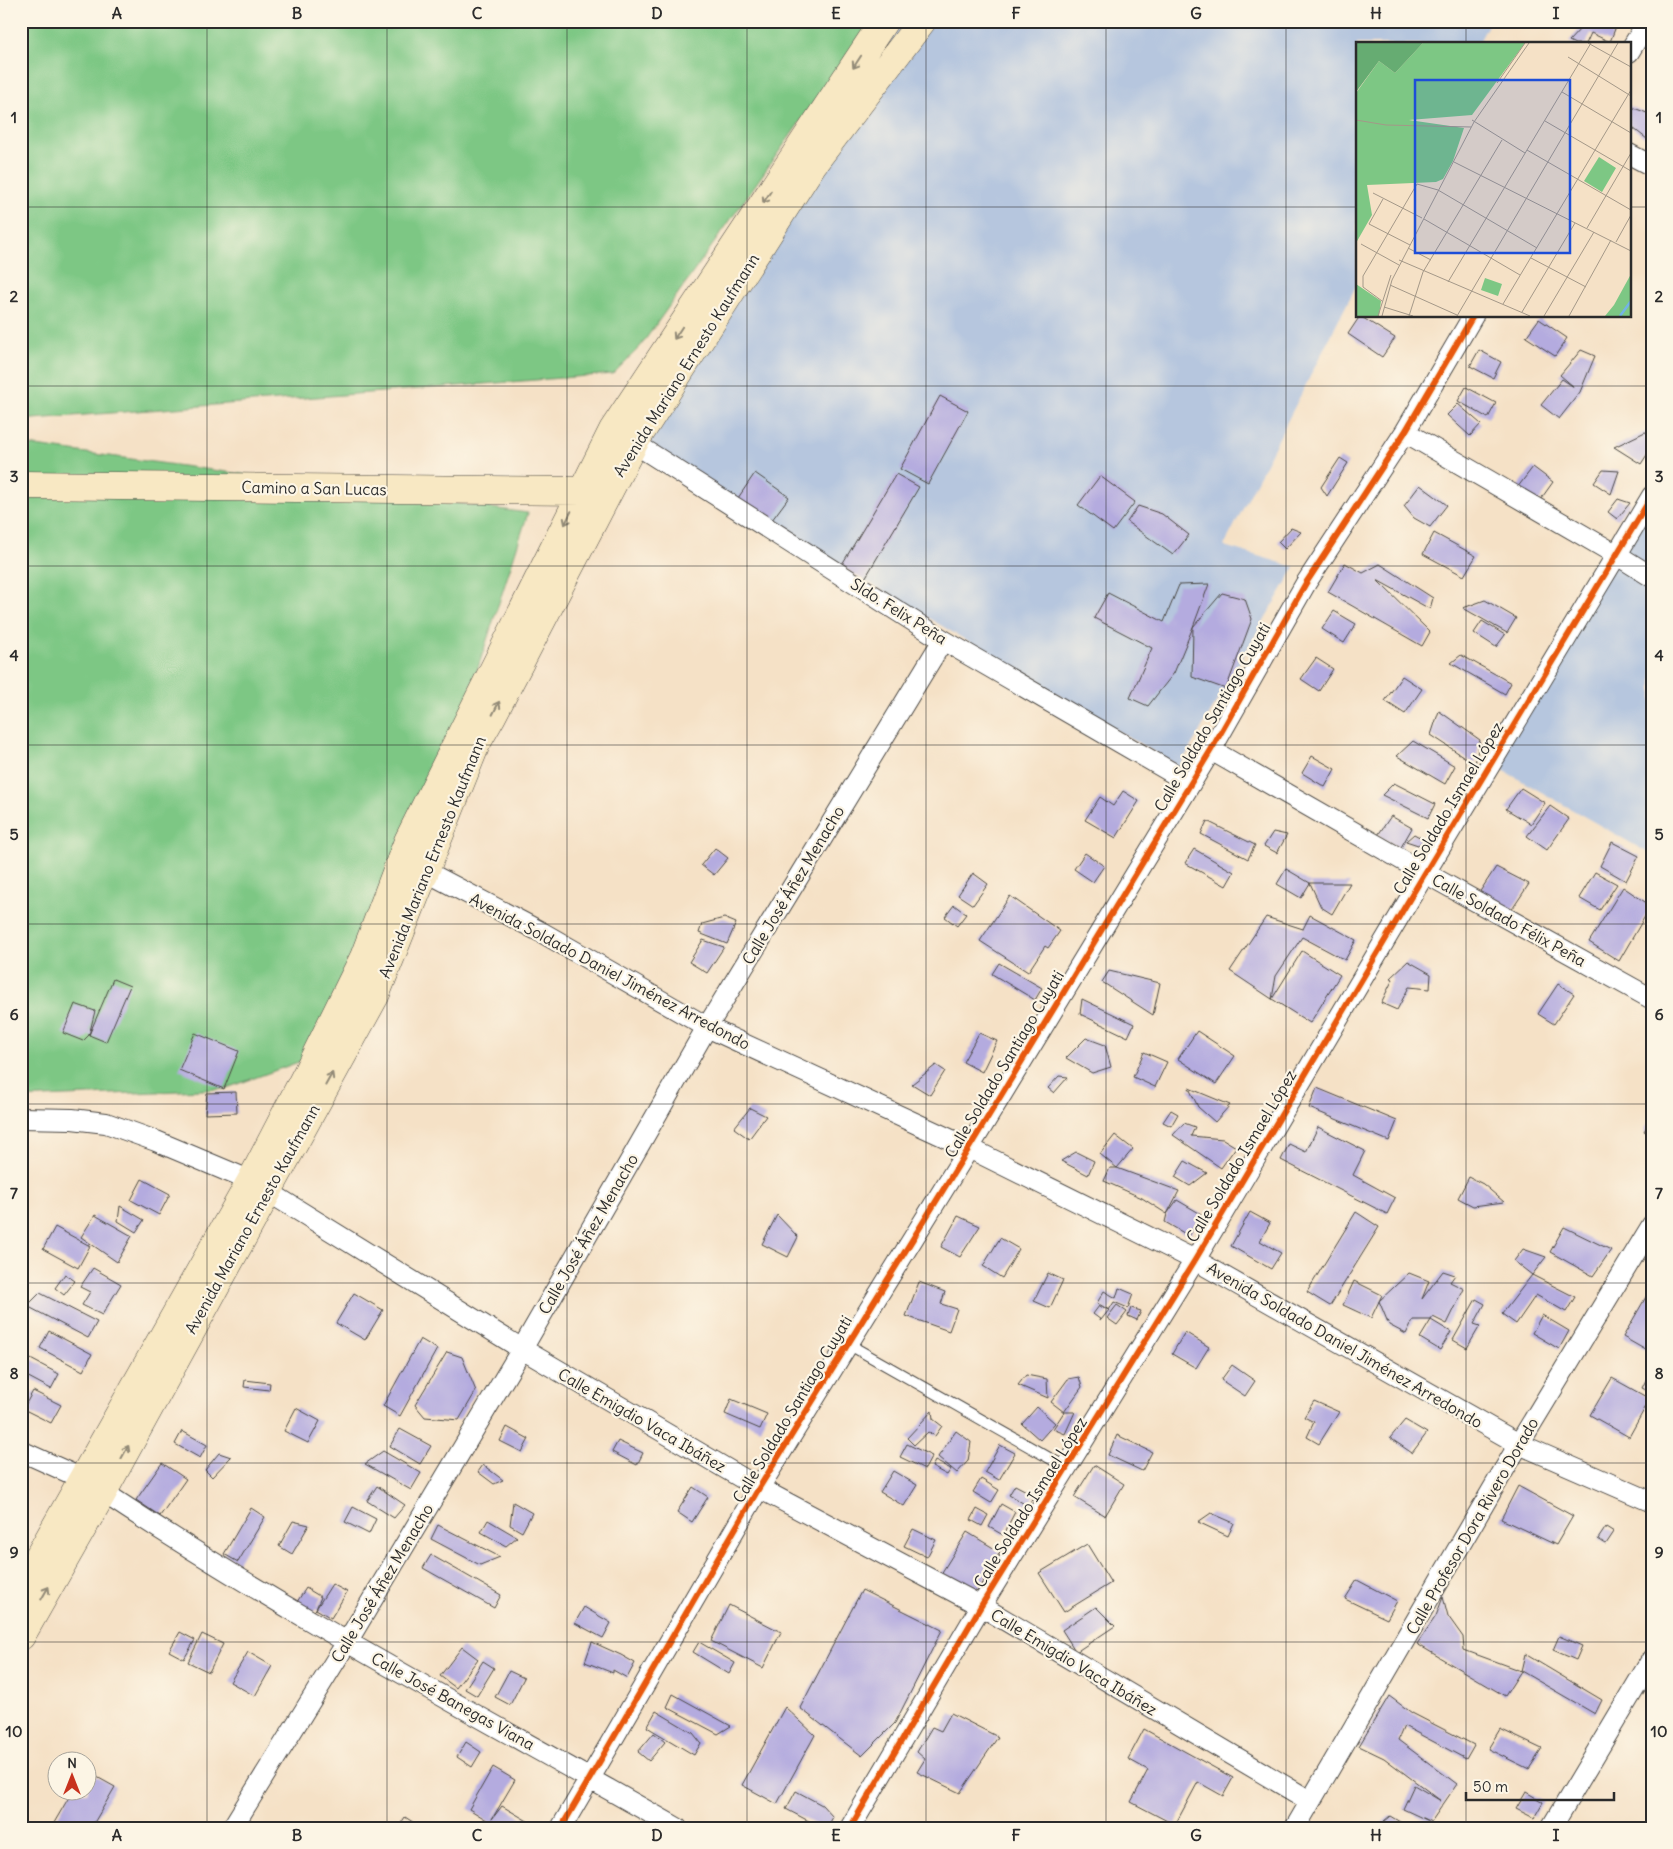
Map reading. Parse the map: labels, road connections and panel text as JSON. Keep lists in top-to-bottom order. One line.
{"streets":{"main road":["Avenida Mariano Ernesto Kaufmann","Camino a San Lucas"],"street":["Sldo. Felix Peña","Calle Soldado Santiago Cuyati","Calle Soldado Ismael López","Calle José Áñez Menacho","Calle Soldado Félix Peña","Avenida Soldado Daniel Jiménez Arredondo","Calle Emigdio Vaca Ibáñez","Calle Profesor Dora Rivero Dorado","Calle José Banegas Viana"]},"crossings":[["Avenida Mariano Ernesto Kaufmann","Camino a San Lucas"],["Avenida Mariano Ernesto Kaufmann","Sldo. Felix Peña"],["Avenida Mariano Ernesto Kaufmann","Avenida Soldado Daniel Jiménez Arredondo"],["Avenida Mariano Ernesto Kaufmann","Calle Emigdio Vaca Ibáñez"],["Avenida Mariano Ernesto Kaufmann","Calle José Banegas Viana"],["Sldo. Felix Peña","Calle Soldado Santiago Cuyati"],["Sldo. Felix Peña","Calle José Áñez Menacho"],["Calle Soldado Santiago Cuyati","Calle Soldado Félix Peña"],["Calle Soldado Santiago Cuyati","Avenida Soldado Daniel Jiménez Arredondo"],["Calle Soldado Santiago Cuyati","Calle Emigdio Vaca Ibáñez"],["Calle Soldado Santiago Cuyati","Calle José Banegas Viana"],["Calle Soldado Ismael López","Calle Soldado Félix Peña"],["Calle Soldado Ismael López","Avenida Soldado Daniel Jiménez Arredondo"],["Calle Soldado Ismael López","Calle Emigdio Vaca Ibáñez"],["Calle José Áñez Menacho","Avenida Soldado Daniel Jiménez Arredondo"],["Calle José Áñez Menacho","Calle Emigdio Vaca Ibáñez"],["Calle José Áñez Menacho","Calle José Banegas Viana"],["Avenida Soldado Daniel Jiménez Arredondo","Calle Profesor Dora Rivero Dorado"],["Calle Emigdio Vaca Ibáñez","Calle Profesor Dora Rivero Dorado"]],"scale_bar":"50 m","north":"top","grid":{"columns":["A","B","C","D","E","F","G","H","I"],"rows":["1","2","3","4","5","6","7","8","9","10"]}}
